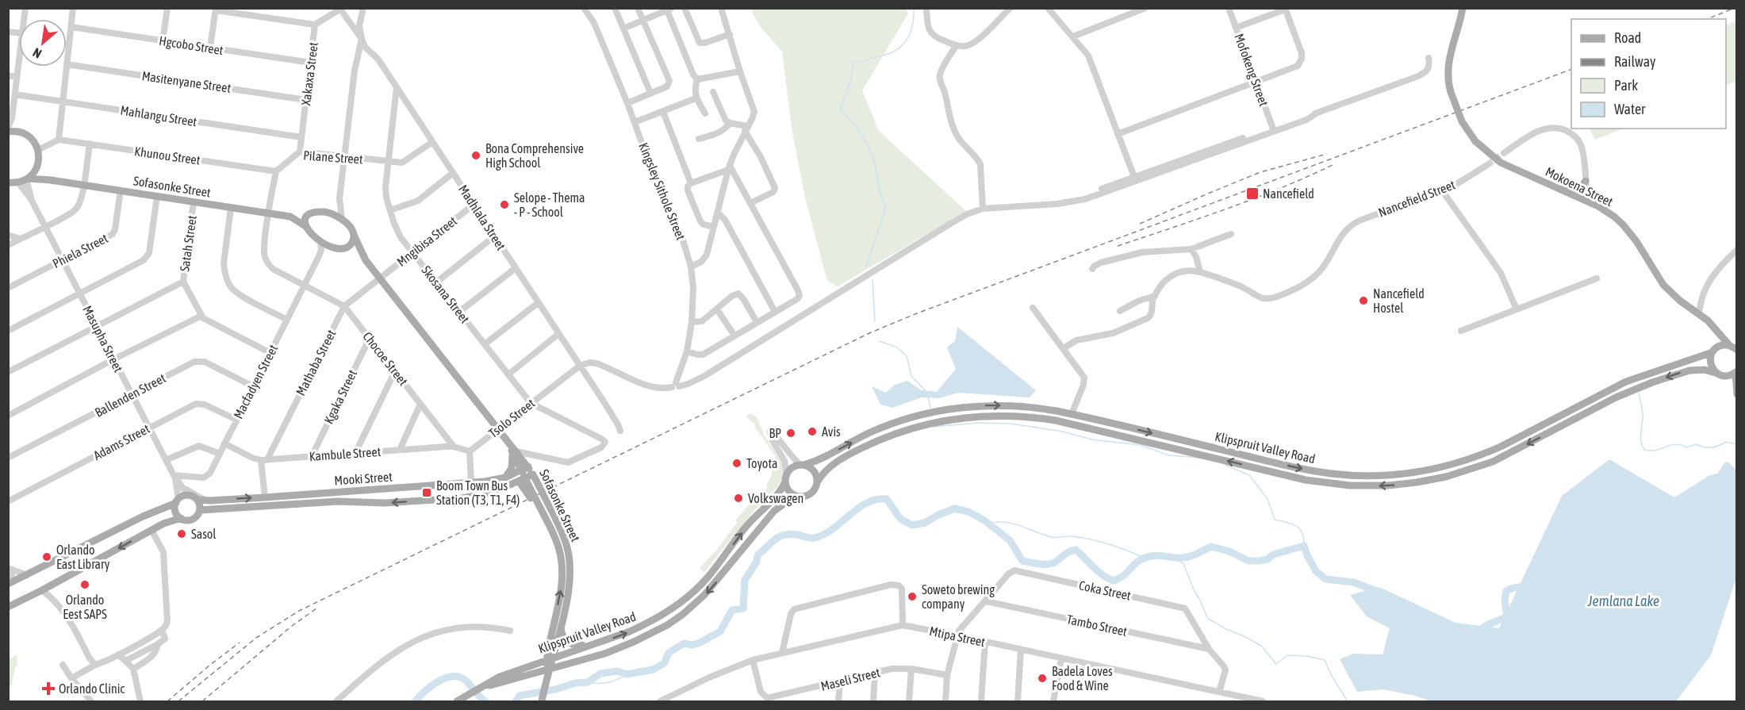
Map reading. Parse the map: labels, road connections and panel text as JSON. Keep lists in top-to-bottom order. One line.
{"streets":{"main road":["Sofasonke Street","Mokoena Street","Klipspruit Valley Road","Mooki Street"],"street":["Hgcobo Street","Mofokeng Street","Xakaxa Street","Masitenyane Street","Mahlangu Street","Khunou Street","Pilane Street","Kingsley Sithole Street","Nancefield Street","Madhlala Street","Mngibisa Street","Satah Street","Phiela Street","Skosana Street","Masupha Street","Chocoe Street","Mathaba Street","Macfadyen Street","Ballenden Street","Kgaka Street","Tsolo Street","Adams Street","Kambule Street","Coka Street","Tambo Street","Mtipa Street","Maseli Street"]},"crossings":[["Hgcobo Street","Xakaxa Street"],["Xakaxa Street","Masitenyane Street"],["Xakaxa Street","Mahlangu Street"],["Xakaxa Street","Pilane Street"],["Xakaxa Street","Madhlala Street"],["Khunou Street","Pilane Street"],["Pilane Street","Madhlala Street"],["Pilane Street","Skosana Street"],["Sofasonke Street","Mngibisa Street"],["Sofasonke Street","Satah Street"],["Sofasonke Street","Phiela Street"],["Sofasonke Street","Skosana Street"],["Sofasonke Street","Masupha Street"],["Sofasonke Street","Chocoe Street"],["Sofasonke Street","Mathaba Street"],["Sofasonke Street","Macfadyen Street"],["Sofasonke Street","Tsolo Street"],["Sofasonke Street","Klipspruit Valley Road"],["Sofasonke Street","Mooki Street"],["Mokoena Street","Klipspruit Valley Road"],["Madhlala Street","Mngibisa Street"],["Madhlala Street","Skosana Street"],["Madhlala Street","Tsolo Street"],["Mngibisa Street","Skosana Street"],["Mngibisa Street","Mathaba Street"],["Satah Street","Macfadyen Street"],["Phiela Street","Masupha Street"],["Skosana Street","Tsolo Street"],["Masupha Street","Macfadyen Street"],["Masupha Street","Ballenden Street"],["Masupha Street","Adams Street"],["Masupha Street","Mooki Street"],["Chocoe Street","Mathaba Street"],["Chocoe Street","Macfadyen Street"],["Chocoe Street","Kgaka Street"],["Chocoe Street","Kambule Street"],["Mathaba Street","Kambule Street"],["Macfadyen Street","Ballenden Street"],["Macfadyen Street","Adams Street"],["Macfadyen Street","Kambule Street"],["Kgaka Street","Kambule Street"],["Tsolo Street","Kambule Street"],["Coka Street","Tambo Street"],["Coka Street","Mtipa Street"],["Mtipa Street","Maseli Street"]],"water":["Jemlana Lake"],"places":{"other":["Bona Comprehensive High School","Selope - Thema - P - School","Nancefield Hostel","Avis","BP","Toyota","Volkswagen","Sasol","Orlando East Library","Orlando Eest SAPS","Soweto brewing company","Badela Loves Food & Wine"],"transit":["Nancefield","Boom Town Bus Station (T3, T1, F4)"],"health":["Orlando Clinic"]},"legend":["Road","Railway","Park","Water"],"north":"bottom left"}
